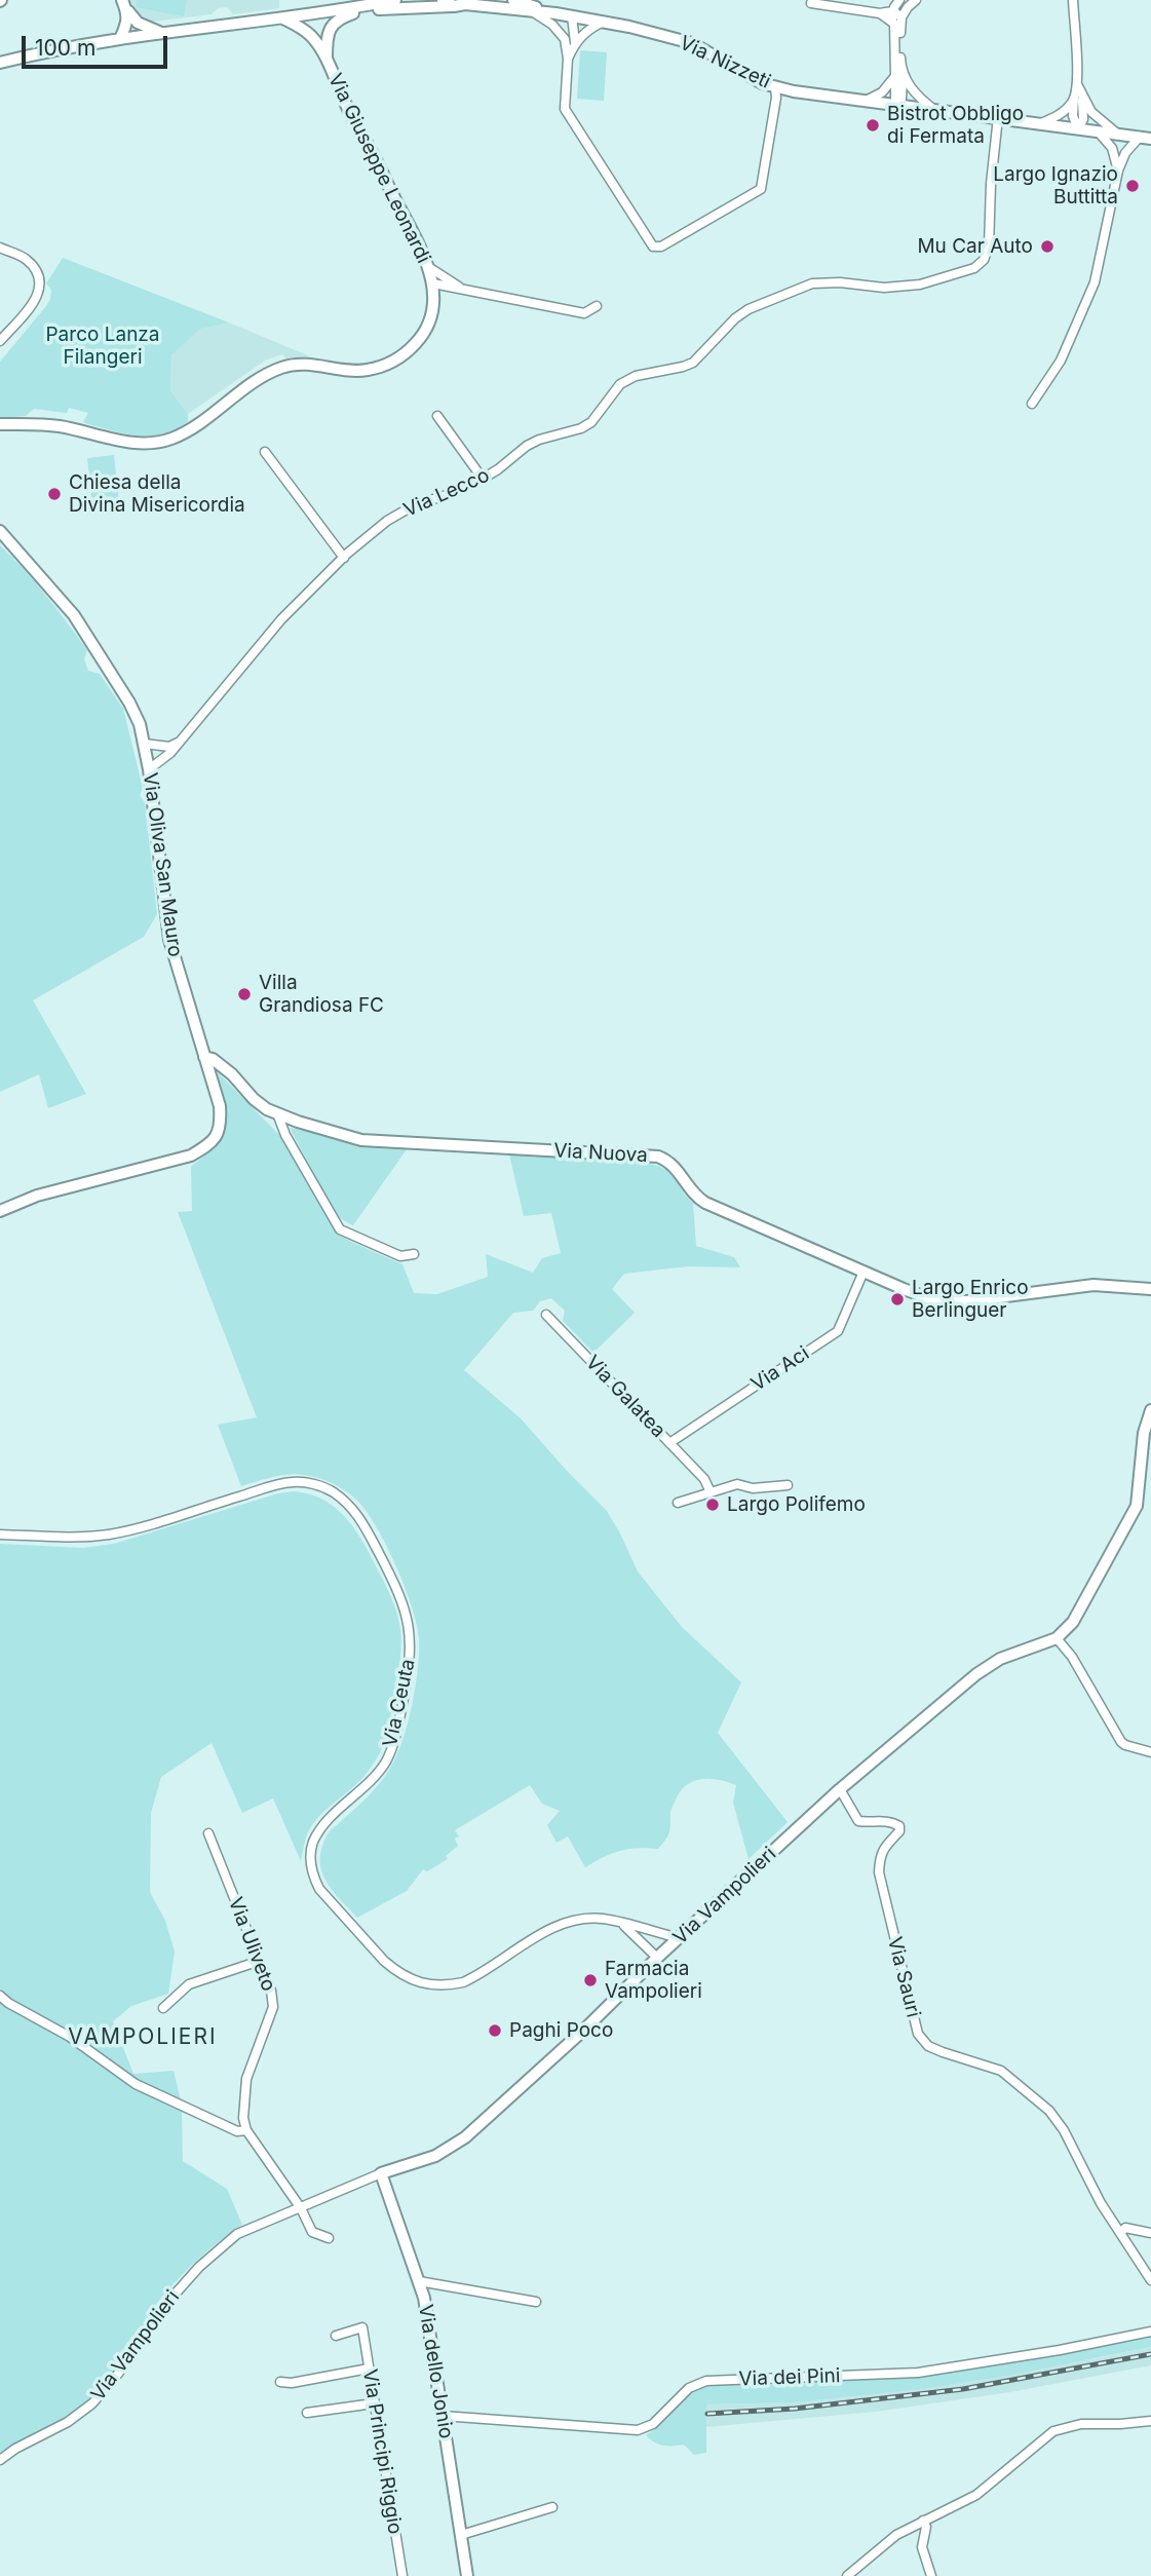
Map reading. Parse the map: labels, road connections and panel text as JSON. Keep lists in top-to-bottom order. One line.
{"streets":{"street":["Via Nizzeti","Via Giuseppe Leonardi","Via Lecco","Via Oliva San Mauro","Via Nuova","Via Aci","Via Galatea","Via Ceuta","Via Vampolieri","Via Uliveto","Via Sauri","Via dello Jonio","Via dei Pini","Via Principi Riggio"]},"crossings":[["Via Nizzeti","Via Lecco"],["Via Lecco","Via Oliva San Mauro"],["Via Oliva San Mauro","Via Nuova"],["Via Nuova","Via Aci"],["Via Aci","Via Galatea"],["Via Ceuta","Via Vampolieri"],["Via Vampolieri","Via Sauri"],["Via Vampolieri","Via dello Jonio"],["Via dello Jonio","Via dei Pini"]],"districts":["VAMPOLIERI"],"parks":["Parco Lanza Filangeri"],"places":["Bistrot Obbligo di Fermata","Largo Ignazio Buttitta","Mu Car Auto","Chiesa della Divina Misericordia","Villa Grandiosa FC","Largo Enrico Berlinguer","Largo Polifemo","Farmacia Vampolieri","Paghi Poco"],"scale_bar":"100 m"}
